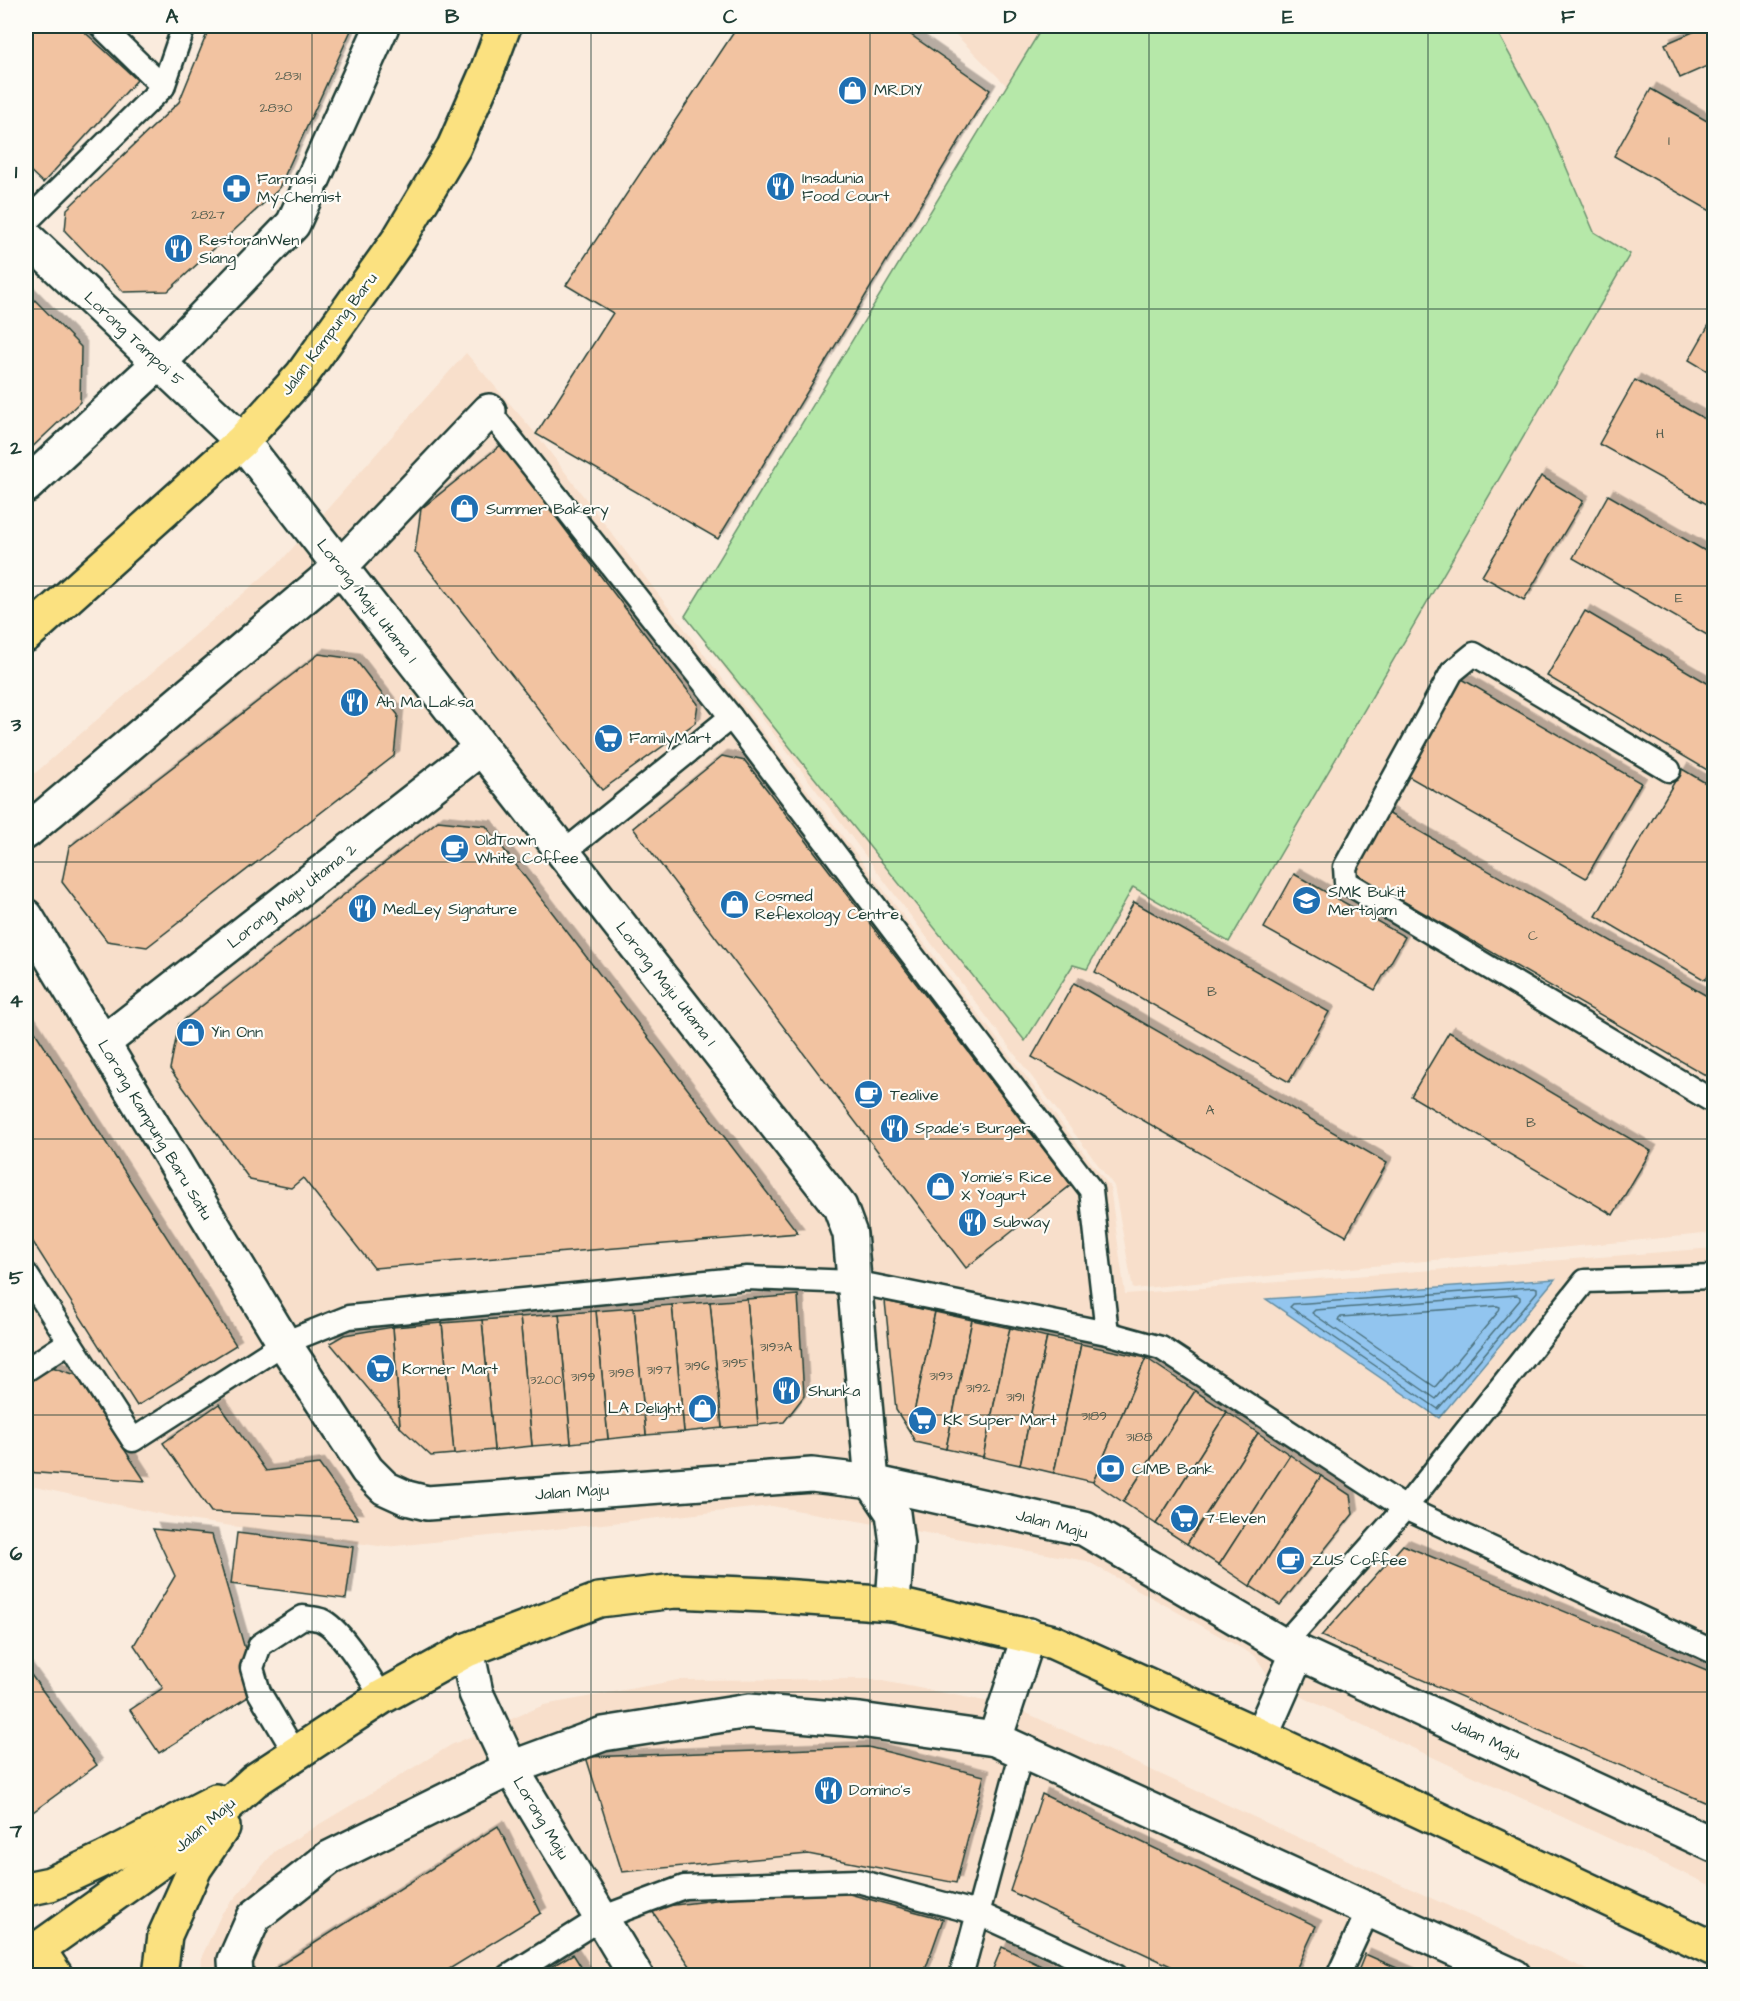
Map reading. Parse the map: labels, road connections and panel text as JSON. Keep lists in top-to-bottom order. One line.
{"streets":{"main road":["Jalan Kampung Baru","Jalan Maju"],"street":["Lorong Tampoi 5","Lorong Maju Utama 1","Lorong Maju Utama 2","Lorong Kampung Baru Satu","Lorong Maju"]},"crossings":[["Jalan Kampung Baru","Lorong Tampoi 5"],["Jalan Kampung Baru","Lorong Maju Utama 1"],["Lorong Tampoi 5","Lorong Maju Utama 1"],["Lorong Maju Utama 1","Lorong Maju Utama 2"],["Lorong Maju Utama 1","Jalan Maju"],["Lorong Maju Utama 2","Lorong Kampung Baru Satu"],["Lorong Kampung Baru Satu","Jalan Maju"],["Jalan Maju","Lorong Maju"]],"places":{"shop":["MR.DIY","Summer Bakery","Cosmed Reflexology Centre","Yin Onn","Yomie's Rice X Yogurt","LA Delight"],"restaurant":["Insadunia Food Court","RestoranWen Siang","Ah Ma Laksa","MedLey Signature","Spade's Burger","Subway","Shunka","Domino's"],"pharmacy":["Farmasi My-Chemist"],"supermarket":["FamilyMart","Korner Mart","KK Super Mart","7-Eleven"],"cafe":["OldTown White Coffee","Tealive","ZUS Coffee"],"school or university":["SMK Bukit Mertajam"],"bank":["CIMB Bank"]},"house_numbers":["2831","2830","I","2827","H","E","C","B","A","B","3193A","3195","3196","3197","3198","3193","3199","3200","3192","3191","3189","3188"],"grid":{"columns":["A","B","C","D","E","F"],"rows":["1","2","3","4","5","6","7"]}}
